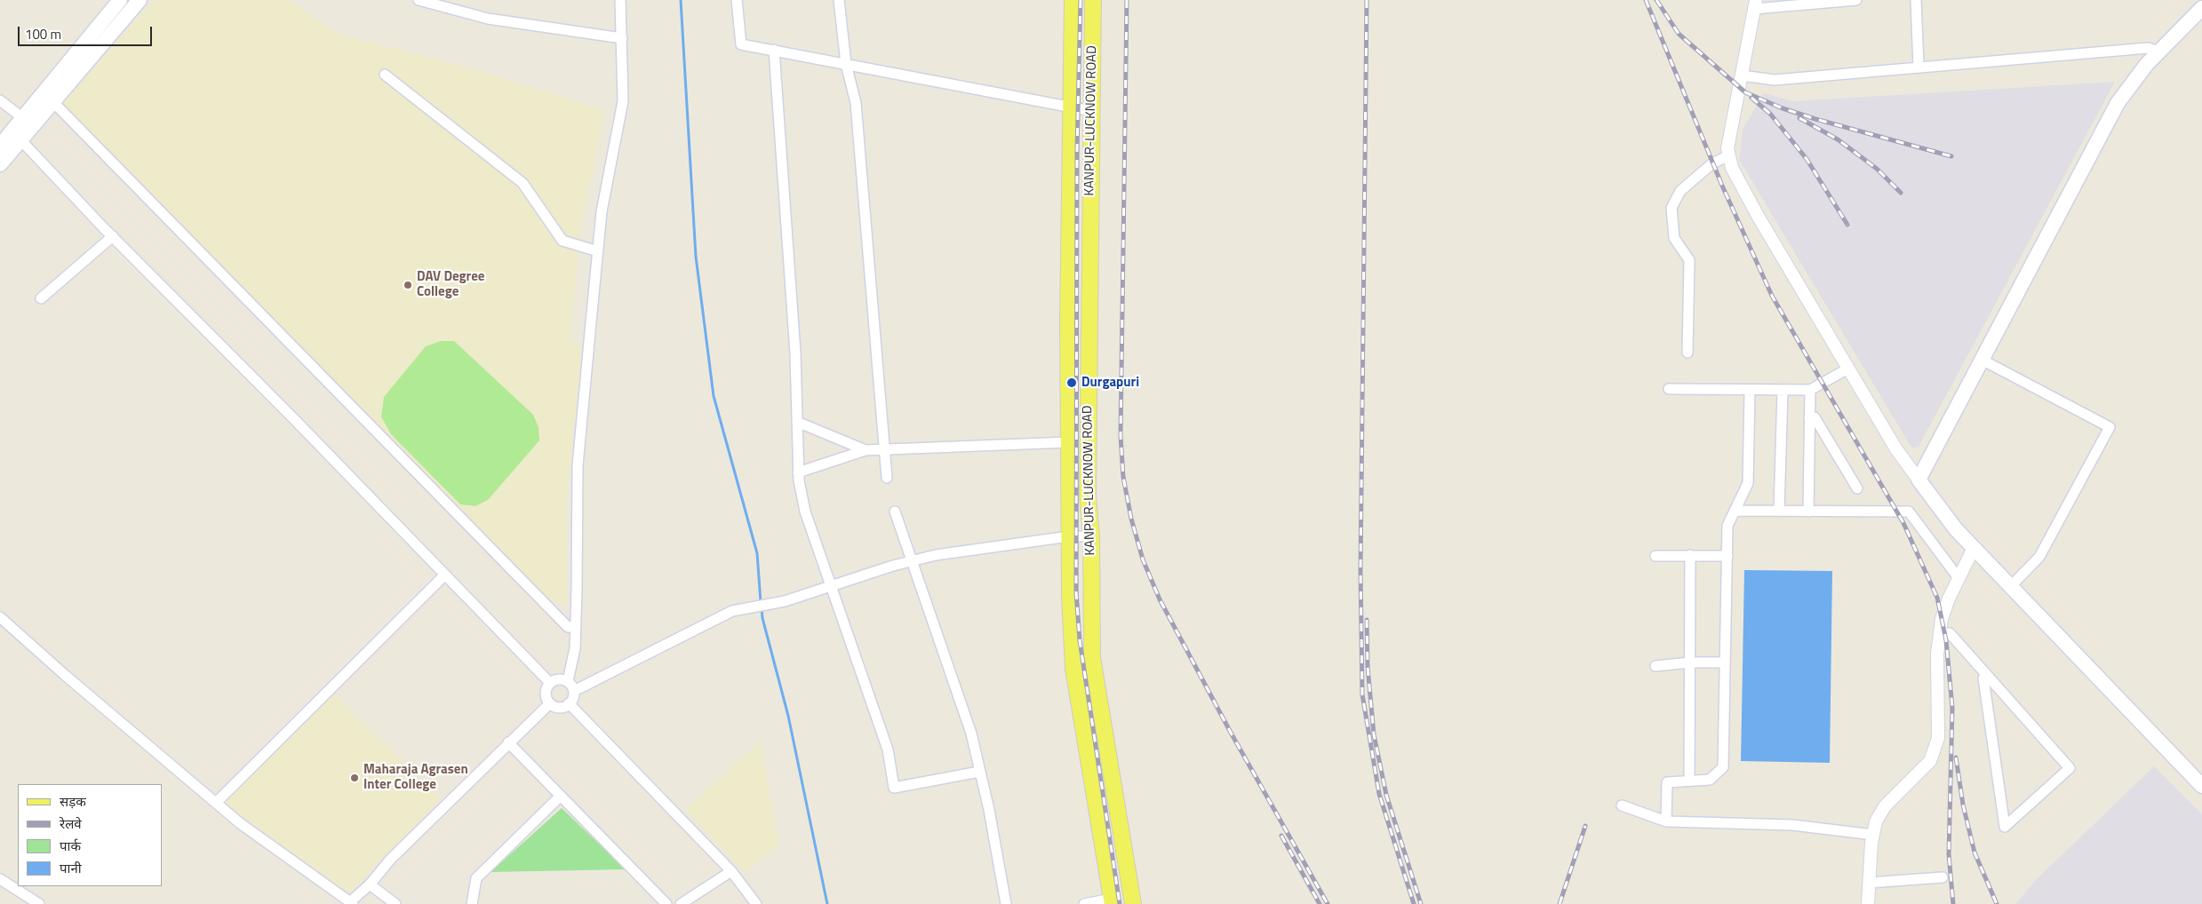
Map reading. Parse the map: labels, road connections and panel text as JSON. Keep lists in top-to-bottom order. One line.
{"streets":{"main road":["KANPUR-LUCKNOW ROAD"]},"places":["DAV Degree College","Durgapuri","Maharaja Agrasen Inter College"],"legend":["सड़क","रेलवे","पार्क","पानी"],"scale_bar":"100 m"}
